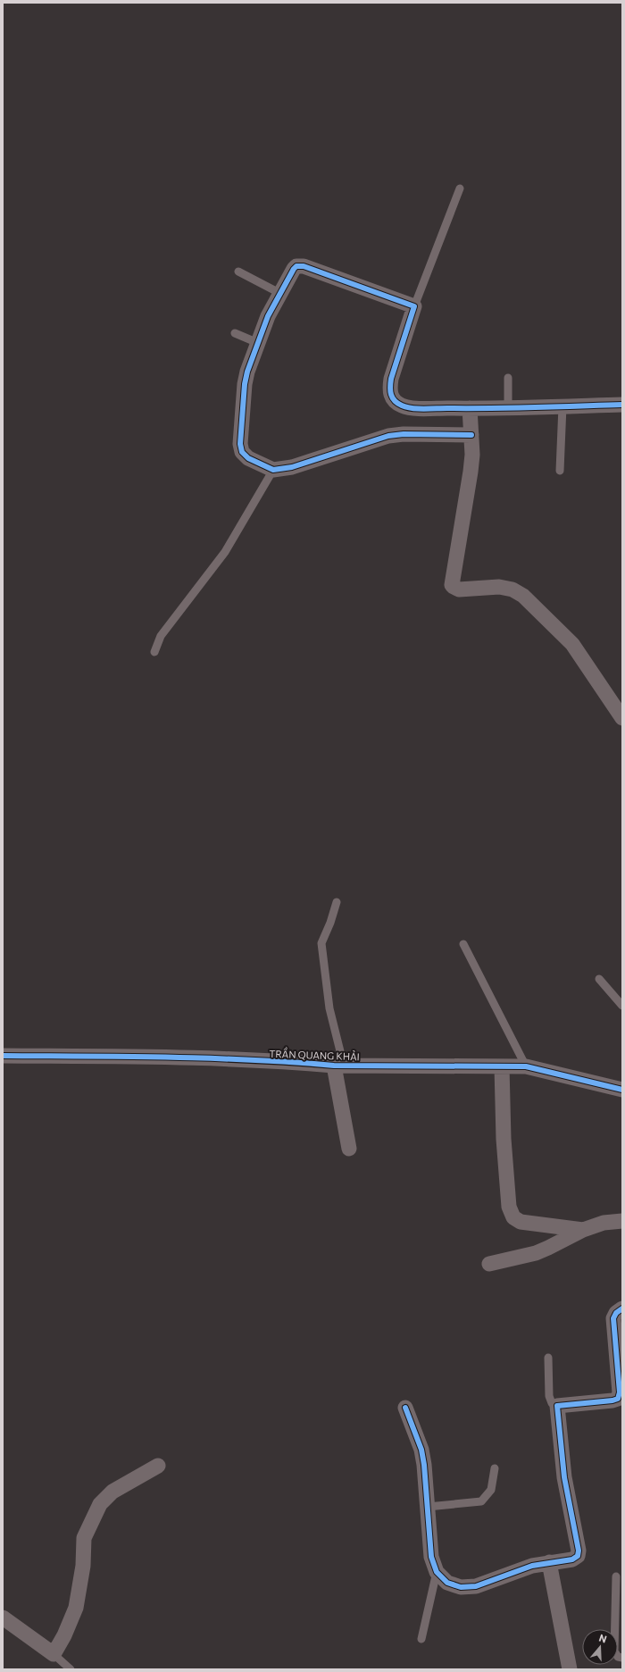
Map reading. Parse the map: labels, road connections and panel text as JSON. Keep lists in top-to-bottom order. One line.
{"streets":{"street":["TRẦN QUANG KHẢI"]},"north":"top"}
